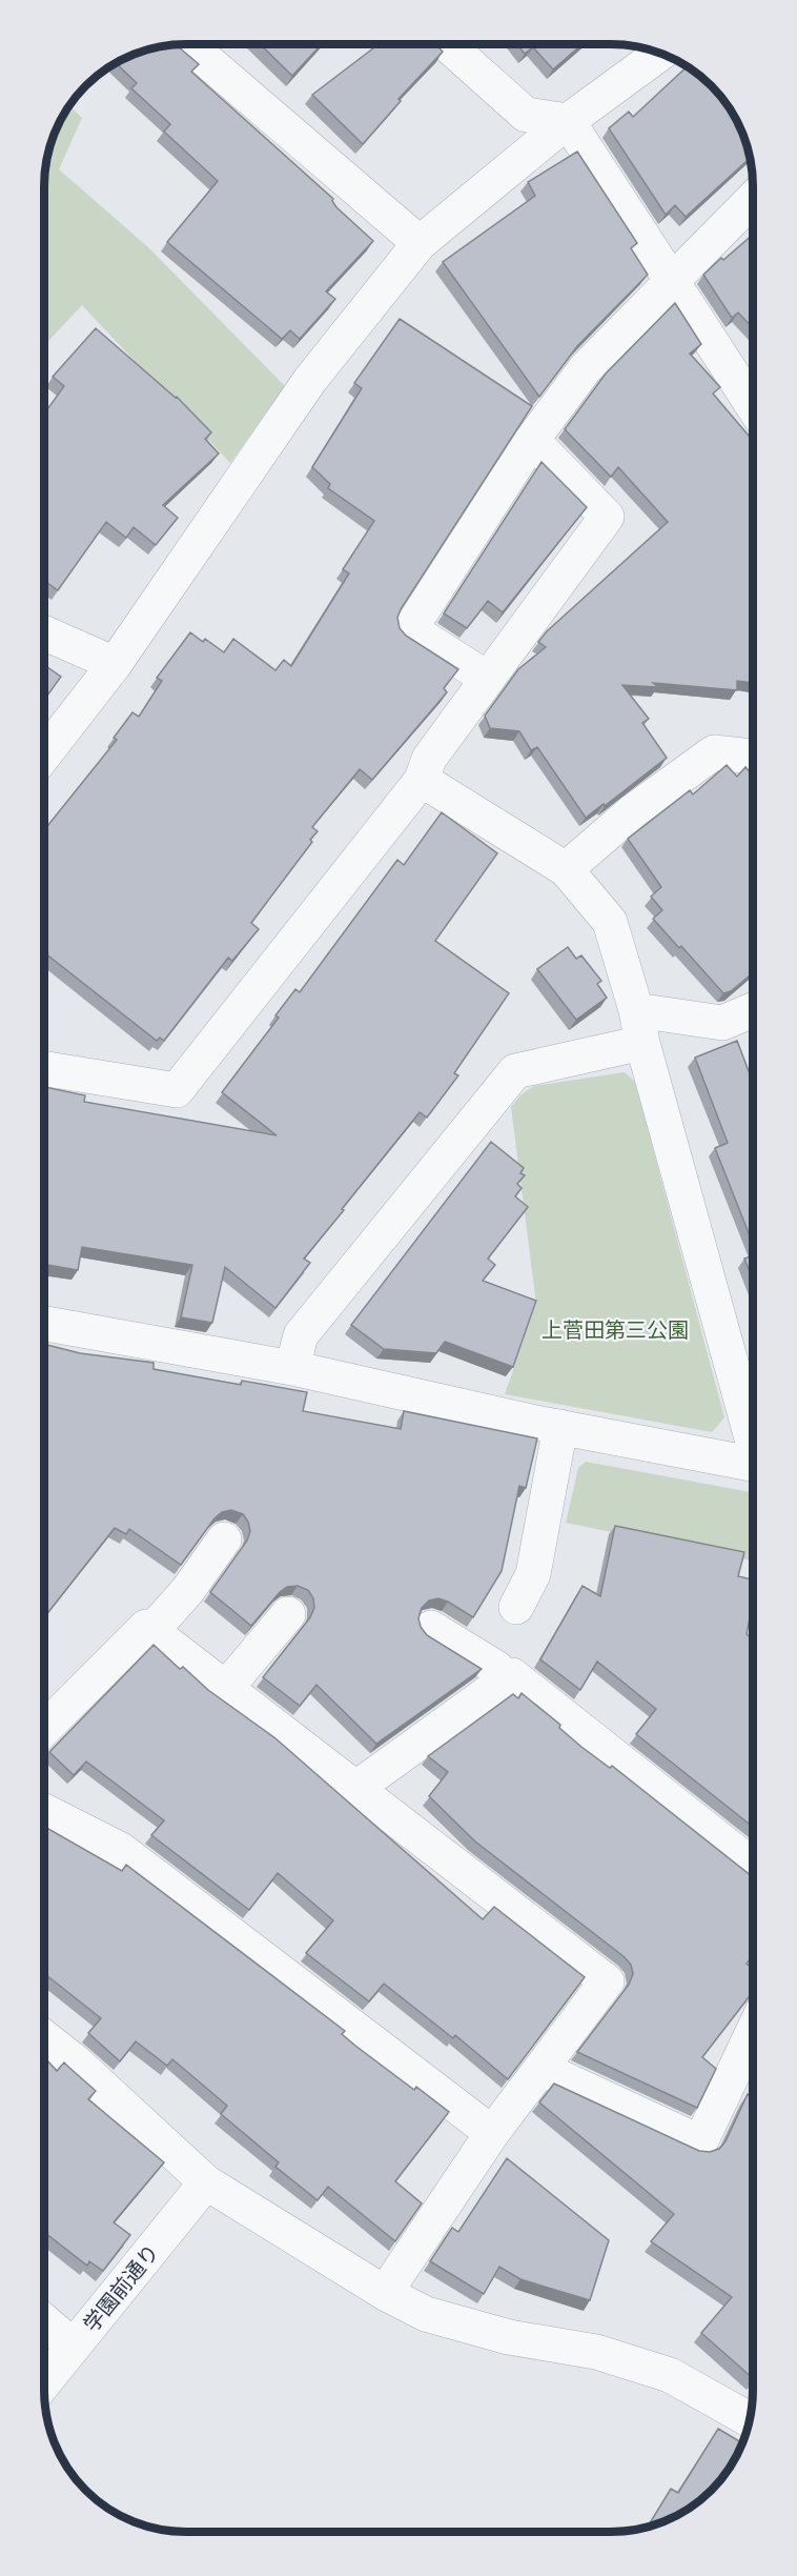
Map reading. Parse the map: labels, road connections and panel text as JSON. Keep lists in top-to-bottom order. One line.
{"streets":{"street":["学園前通り"]},"parks":["上菅田第三公園"]}
